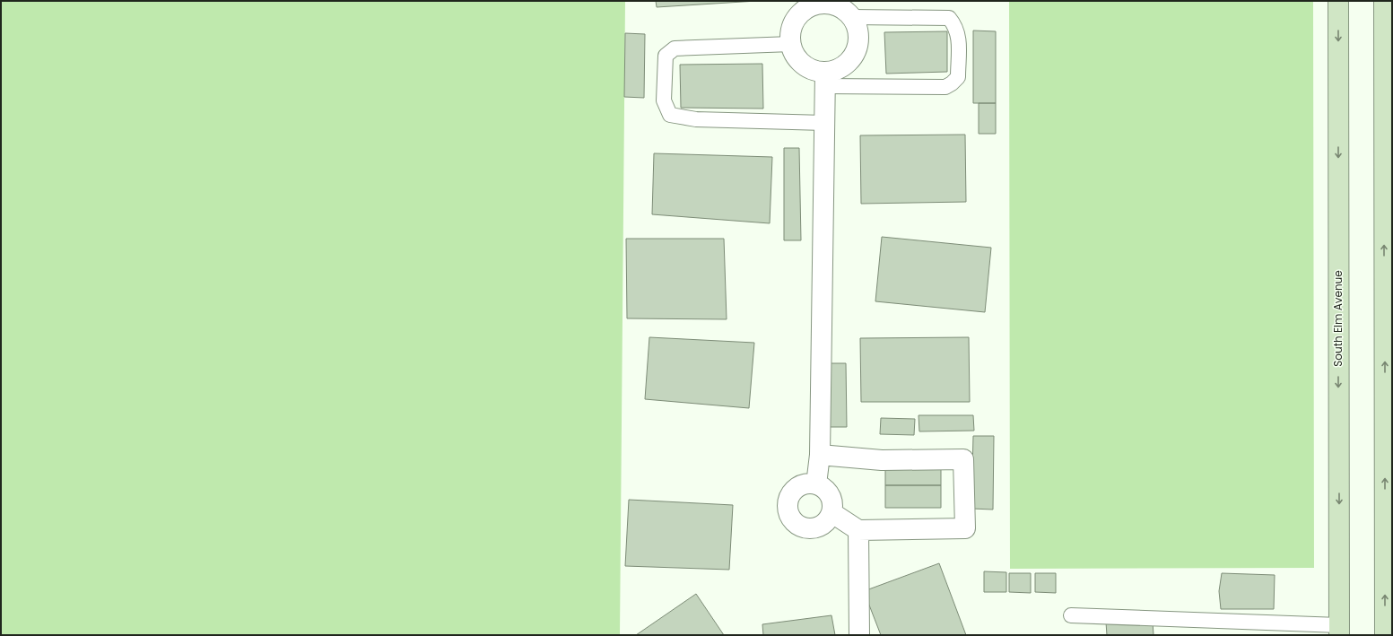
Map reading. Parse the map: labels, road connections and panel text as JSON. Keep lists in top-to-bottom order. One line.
{"streets":{"main road":["South Elm Avenue"]}}
